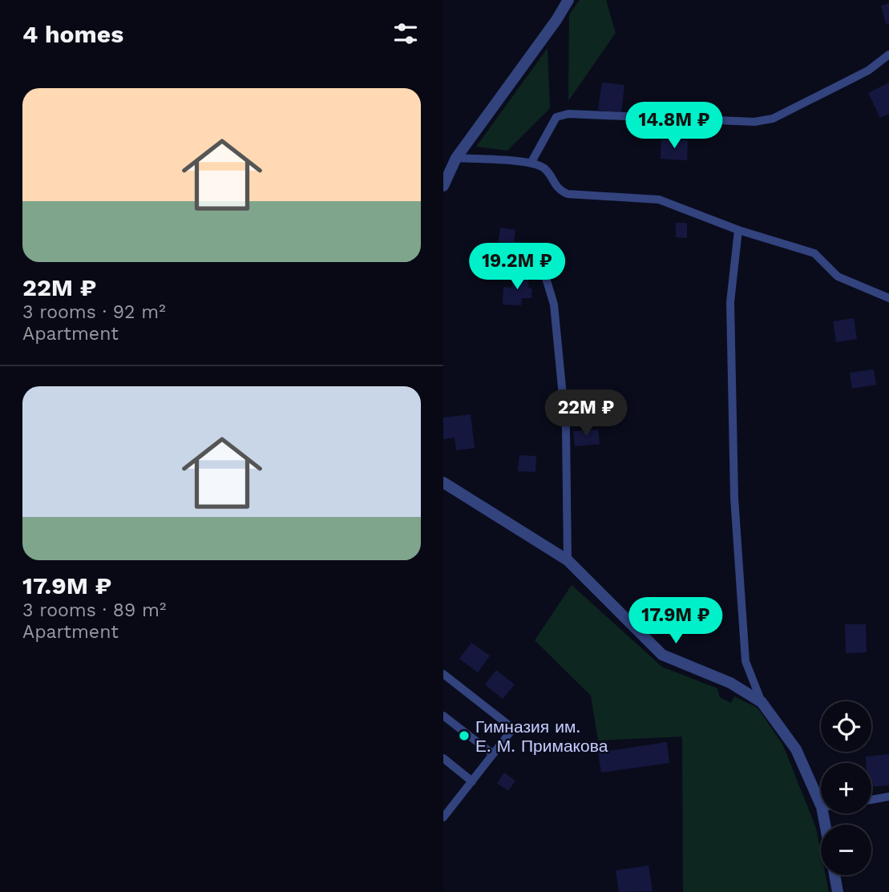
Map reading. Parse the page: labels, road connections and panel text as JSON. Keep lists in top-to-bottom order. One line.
{"places":["Гимназия им. Е. М. Примакова"],"page":{"heading":"4 homes","list":[{"name":"22M ₽","note":"3 rooms · 92 m² · Apartment"},{"name":"17.9M ₽","note":"3 rooms · 89 m² · Apartment"}],"price":["14.8M ₽","19.2M ₽","22M ₽","17.9M ₽"],"map_buttons":["+","−"]}}
